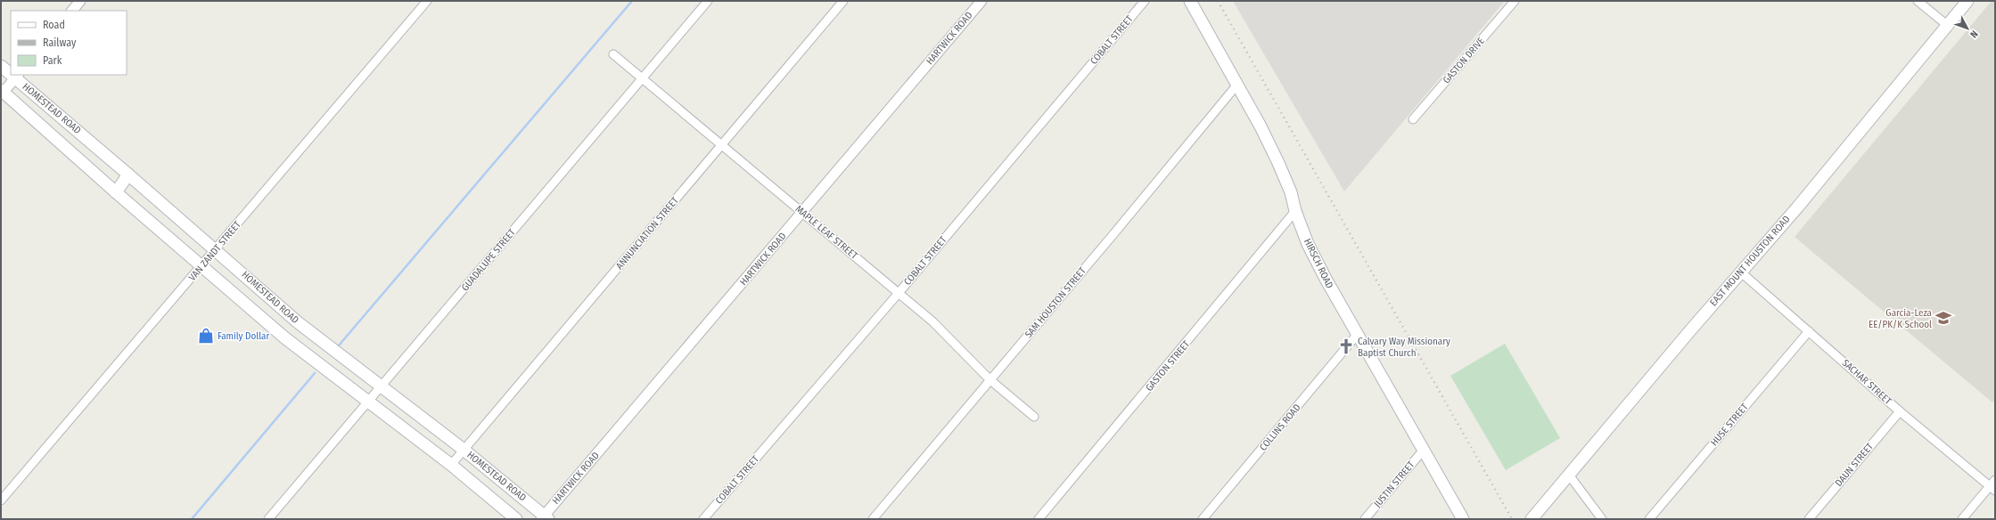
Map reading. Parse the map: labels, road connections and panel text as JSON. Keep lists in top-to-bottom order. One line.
{"streets":{"main road":["HOMESTEAD ROAD","EAST MOUNT HOUSTON ROAD","HIRSCH ROAD"],"street":["HARTWICK ROAD","COBALT STREET","GASTON DRIVE","MAPLE LEAF STREET","ANNUNCIATION STREET","VAN ZANDT STREET","GUADALUPE STREET","SAM HOUSTON STREET","GASTON STREET","SACHAR STREET","HUSE STREET","COLLINS ROAD","DAUN STREET","JUSTIN STREET"]},"crossings":[["HARTWICK ROAD","HOMESTEAD ROAD"],["HARTWICK ROAD","MAPLE LEAF STREET"],["COBALT STREET","MAPLE LEAF STREET"],["HOMESTEAD ROAD","ANNUNCIATION STREET"],["HOMESTEAD ROAD","VAN ZANDT STREET"],["HOMESTEAD ROAD","GUADALUPE STREET"],["MAPLE LEAF STREET","ANNUNCIATION STREET"],["MAPLE LEAF STREET","GUADALUPE STREET"],["MAPLE LEAF STREET","SAM HOUSTON STREET"],["EAST MOUNT HOUSTON ROAD","SACHAR STREET"],["HIRSCH ROAD","SAM HOUSTON STREET"],["HIRSCH ROAD","GASTON STREET"],["HIRSCH ROAD","COLLINS ROAD"],["HIRSCH ROAD","JUSTIN STREET"],["SACHAR STREET","HUSE STREET"],["SACHAR STREET","DAUN STREET"]],"places":{"school or university":["Garcia-Leza EE/PK/K School"],"shop":["Family Dollar"],"church":["Calvary Way Missionary Baptist Church"]},"legend":["Road","Railway","Park"],"north":"bottom right"}
